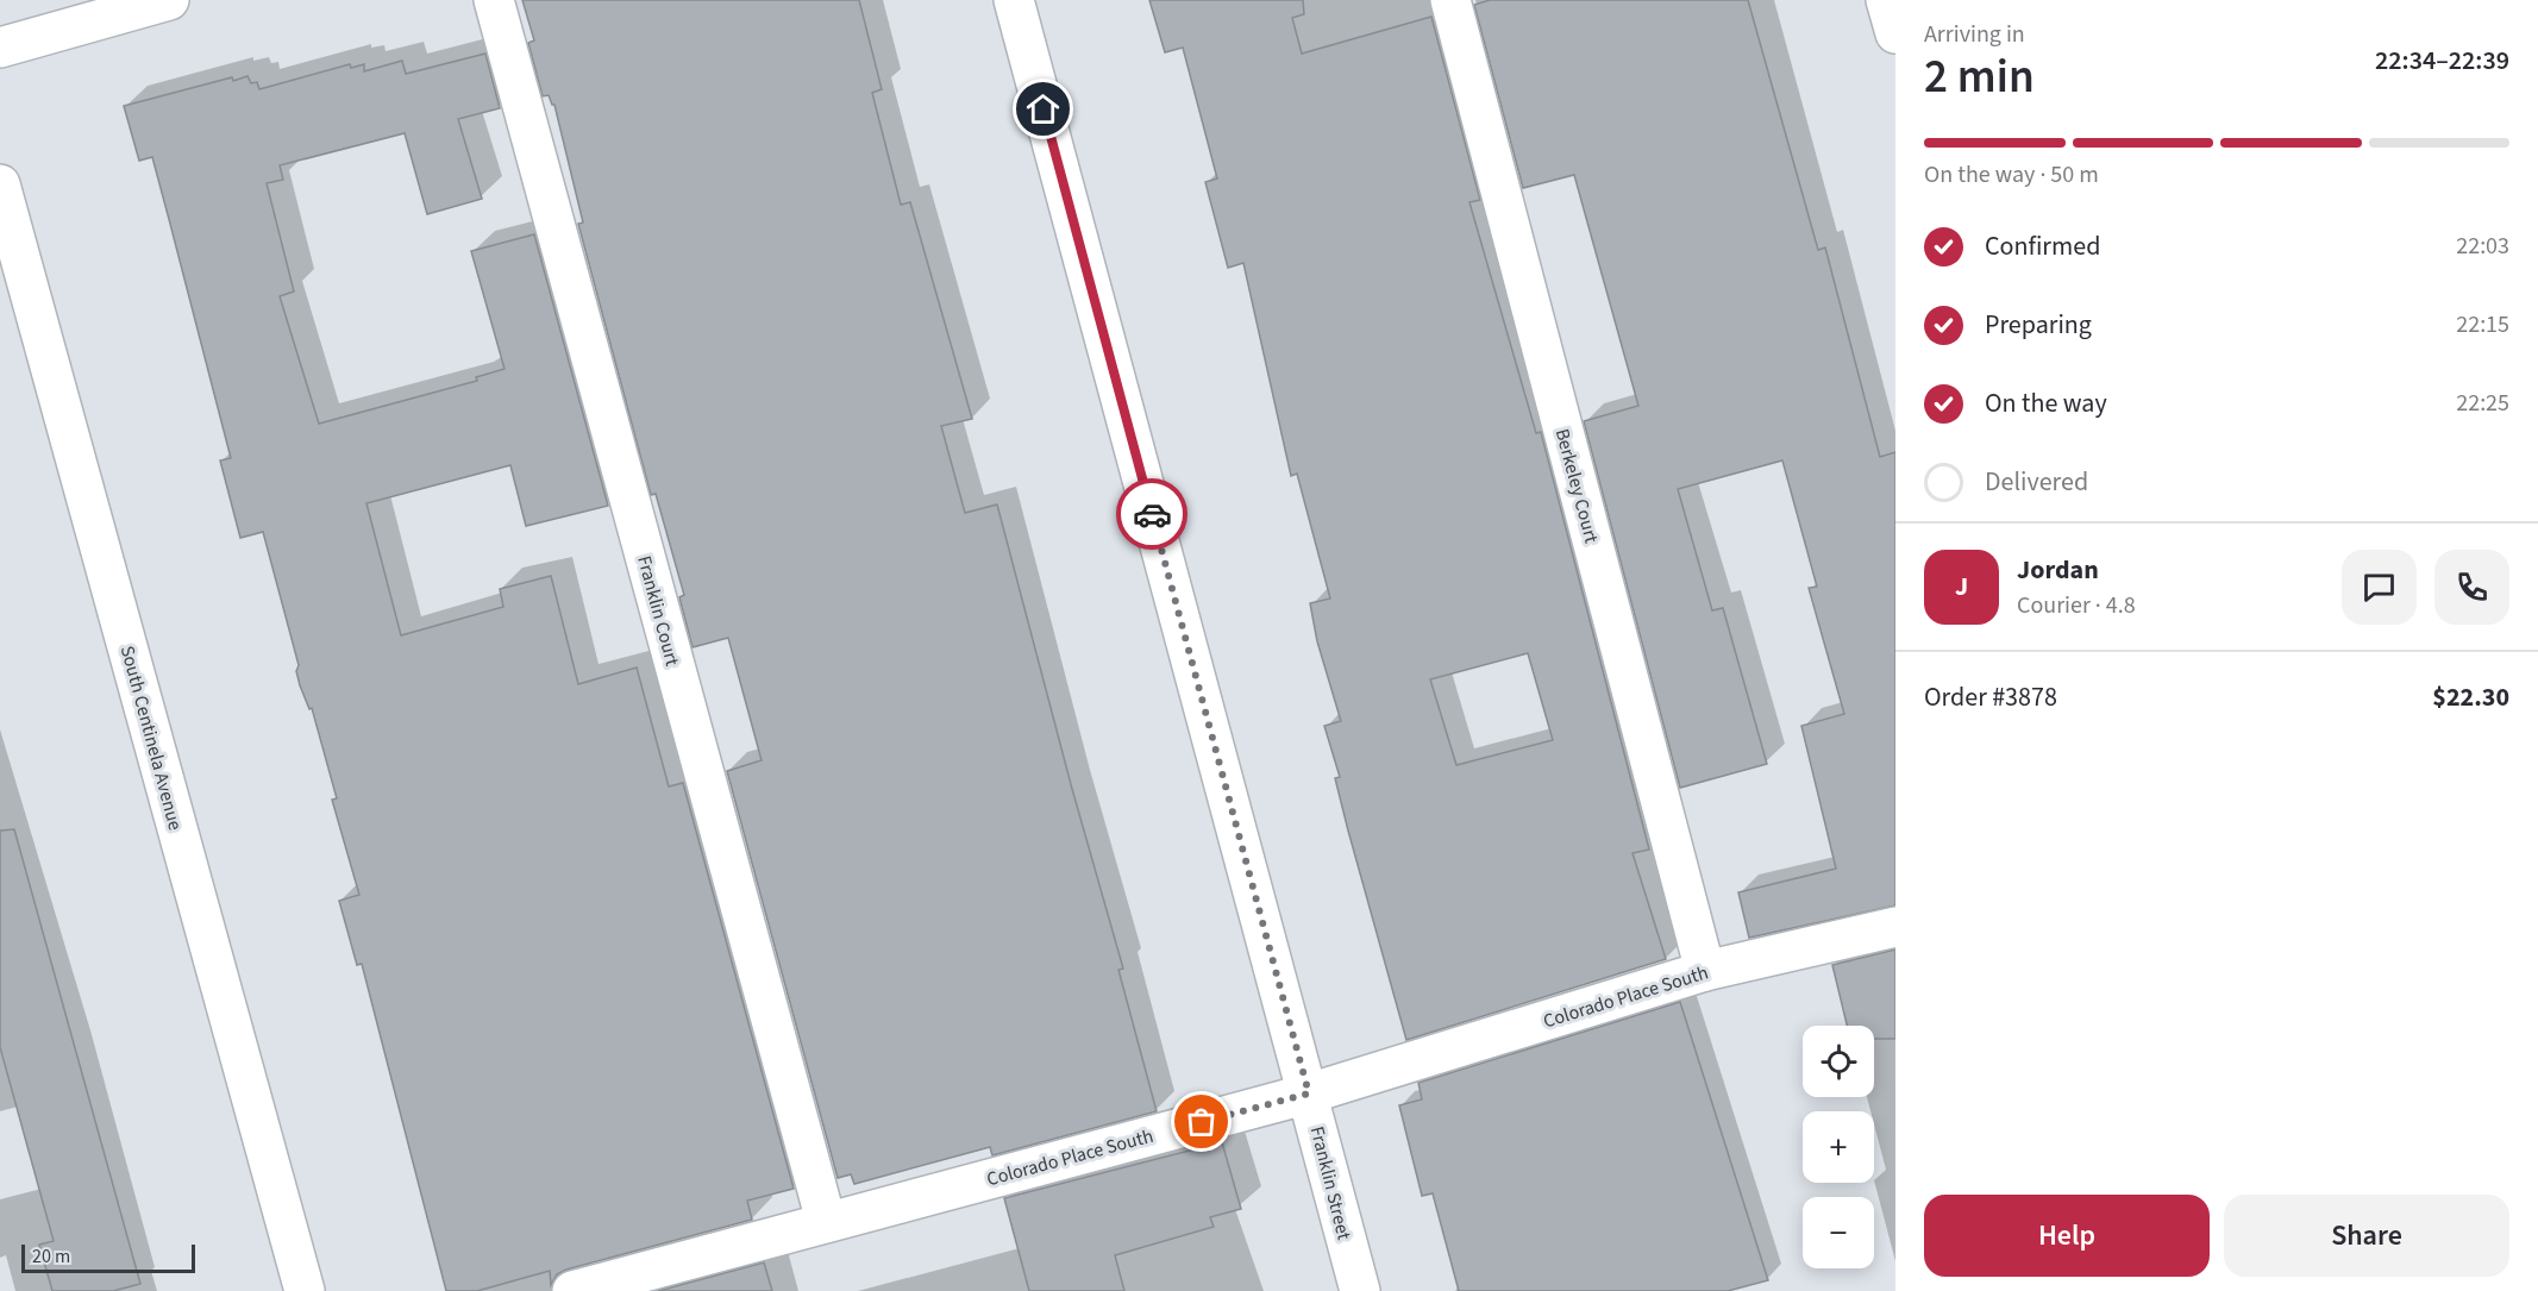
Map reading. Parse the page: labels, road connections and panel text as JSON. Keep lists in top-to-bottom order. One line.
{"streets":{"street":["Berkeley Court","Franklin Court","South Centinela Avenue","Colorado Place South","Franklin Street"]},"crossings":[["Berkeley Court","Colorado Place South"],["Franklin Court","Colorado Place South"],["Colorado Place South","Franklin Street"]],"scale_bar":"20 m","page":{"heading":["2 min","Arriving in","22:34–22:39"],"panel":["Jordan","Courier · 4.8","Order #3878","$22.30"],"bar":"On the way · 50 m","list":[["Confirmed","22:03"],["Preparing","22:15"],["On the way","22:25"],"Delivered"],"round":"J","map_buttons":["+","−"],"buttons":["Help","Share"],"scale":"20 m"}}
